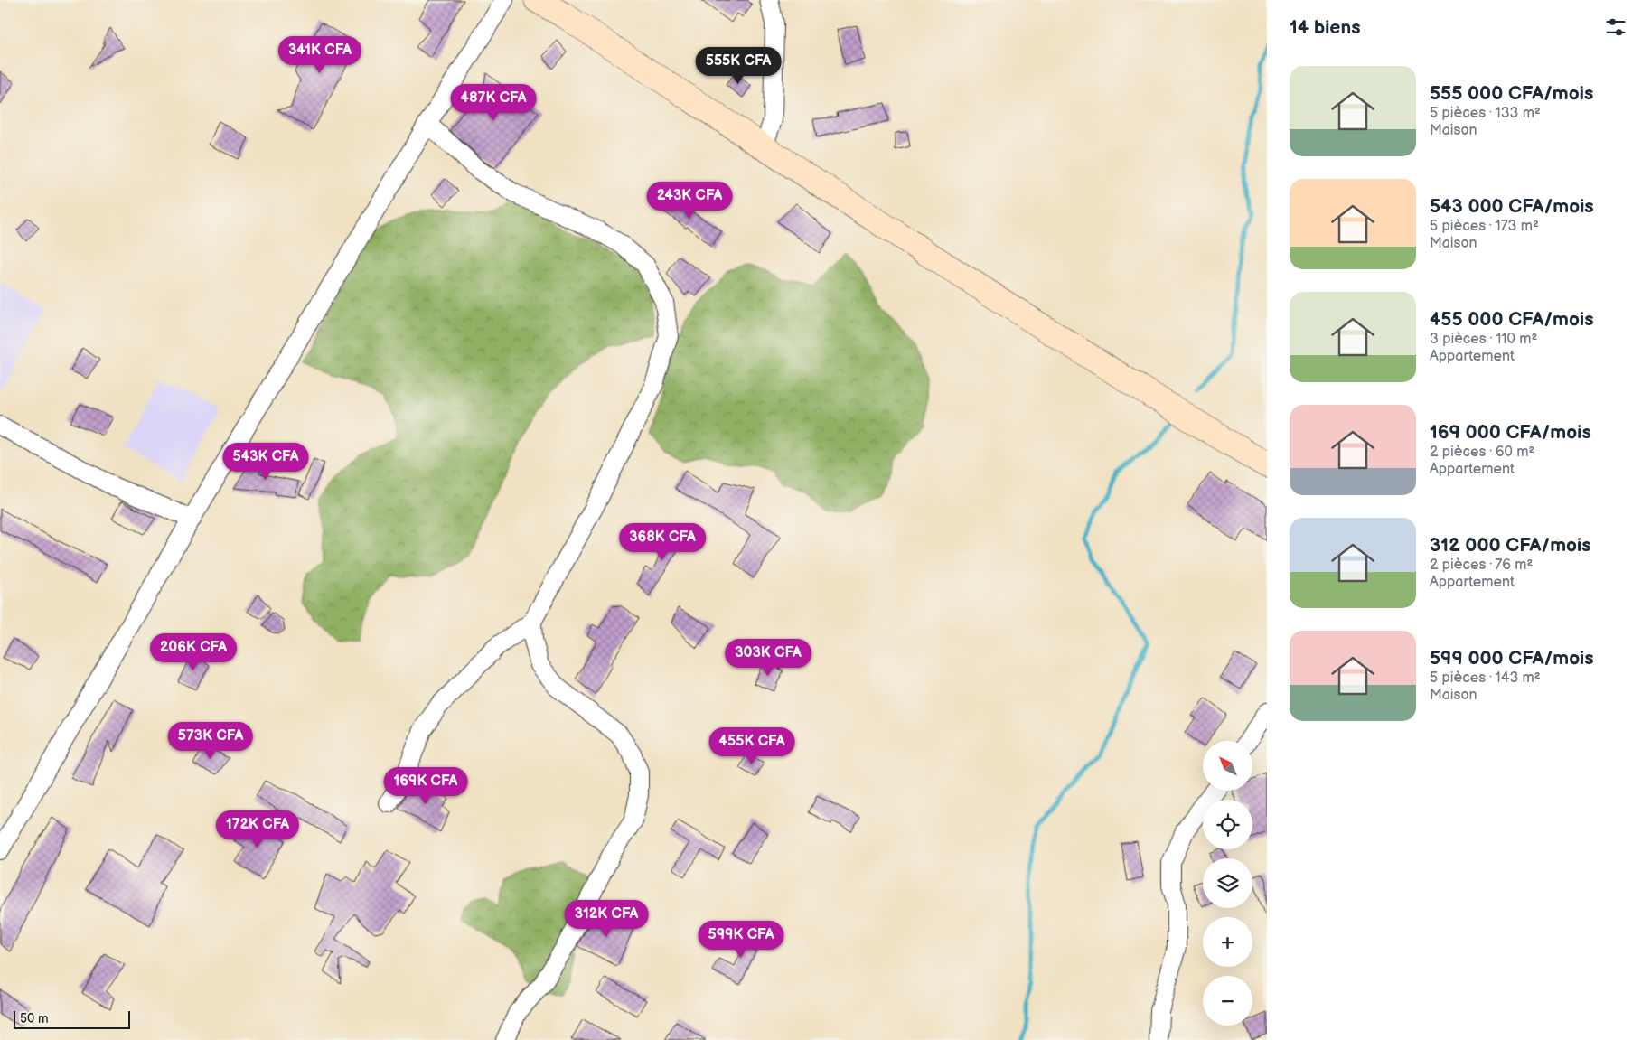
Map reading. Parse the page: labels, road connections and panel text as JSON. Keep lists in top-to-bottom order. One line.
{"scale_bar":"50 m","north":"top left","page":{"heading":"14 biens","price":["341K CFA","555K CFA","487K CFA","243K CFA","543K CFA","368K CFA","206K CFA","303K CFA","573K CFA","455K CFA","169K CFA","172K CFA","312K CFA","599K CFA"],"list":[{"name":"555 000 CFA/mois","note":"5 pièces · 133 m² · Maison"},{"name":"543 000 CFA/mois","note":"5 pièces · 173 m² · Maison"},{"name":"455 000 CFA/mois","note":"3 pièces · 110 m² · Appartement"},{"name":"169 000 CFA/mois","note":"2 pièces · 60 m² · Appartement"},{"name":"312 000 CFA/mois","note":"2 pièces · 76 m² · Appartement"},{"name":"599 000 CFA/mois","note":"5 pièces · 143 m² · Maison"}],"map_buttons":["+","−"],"scale":"50 m"}}
